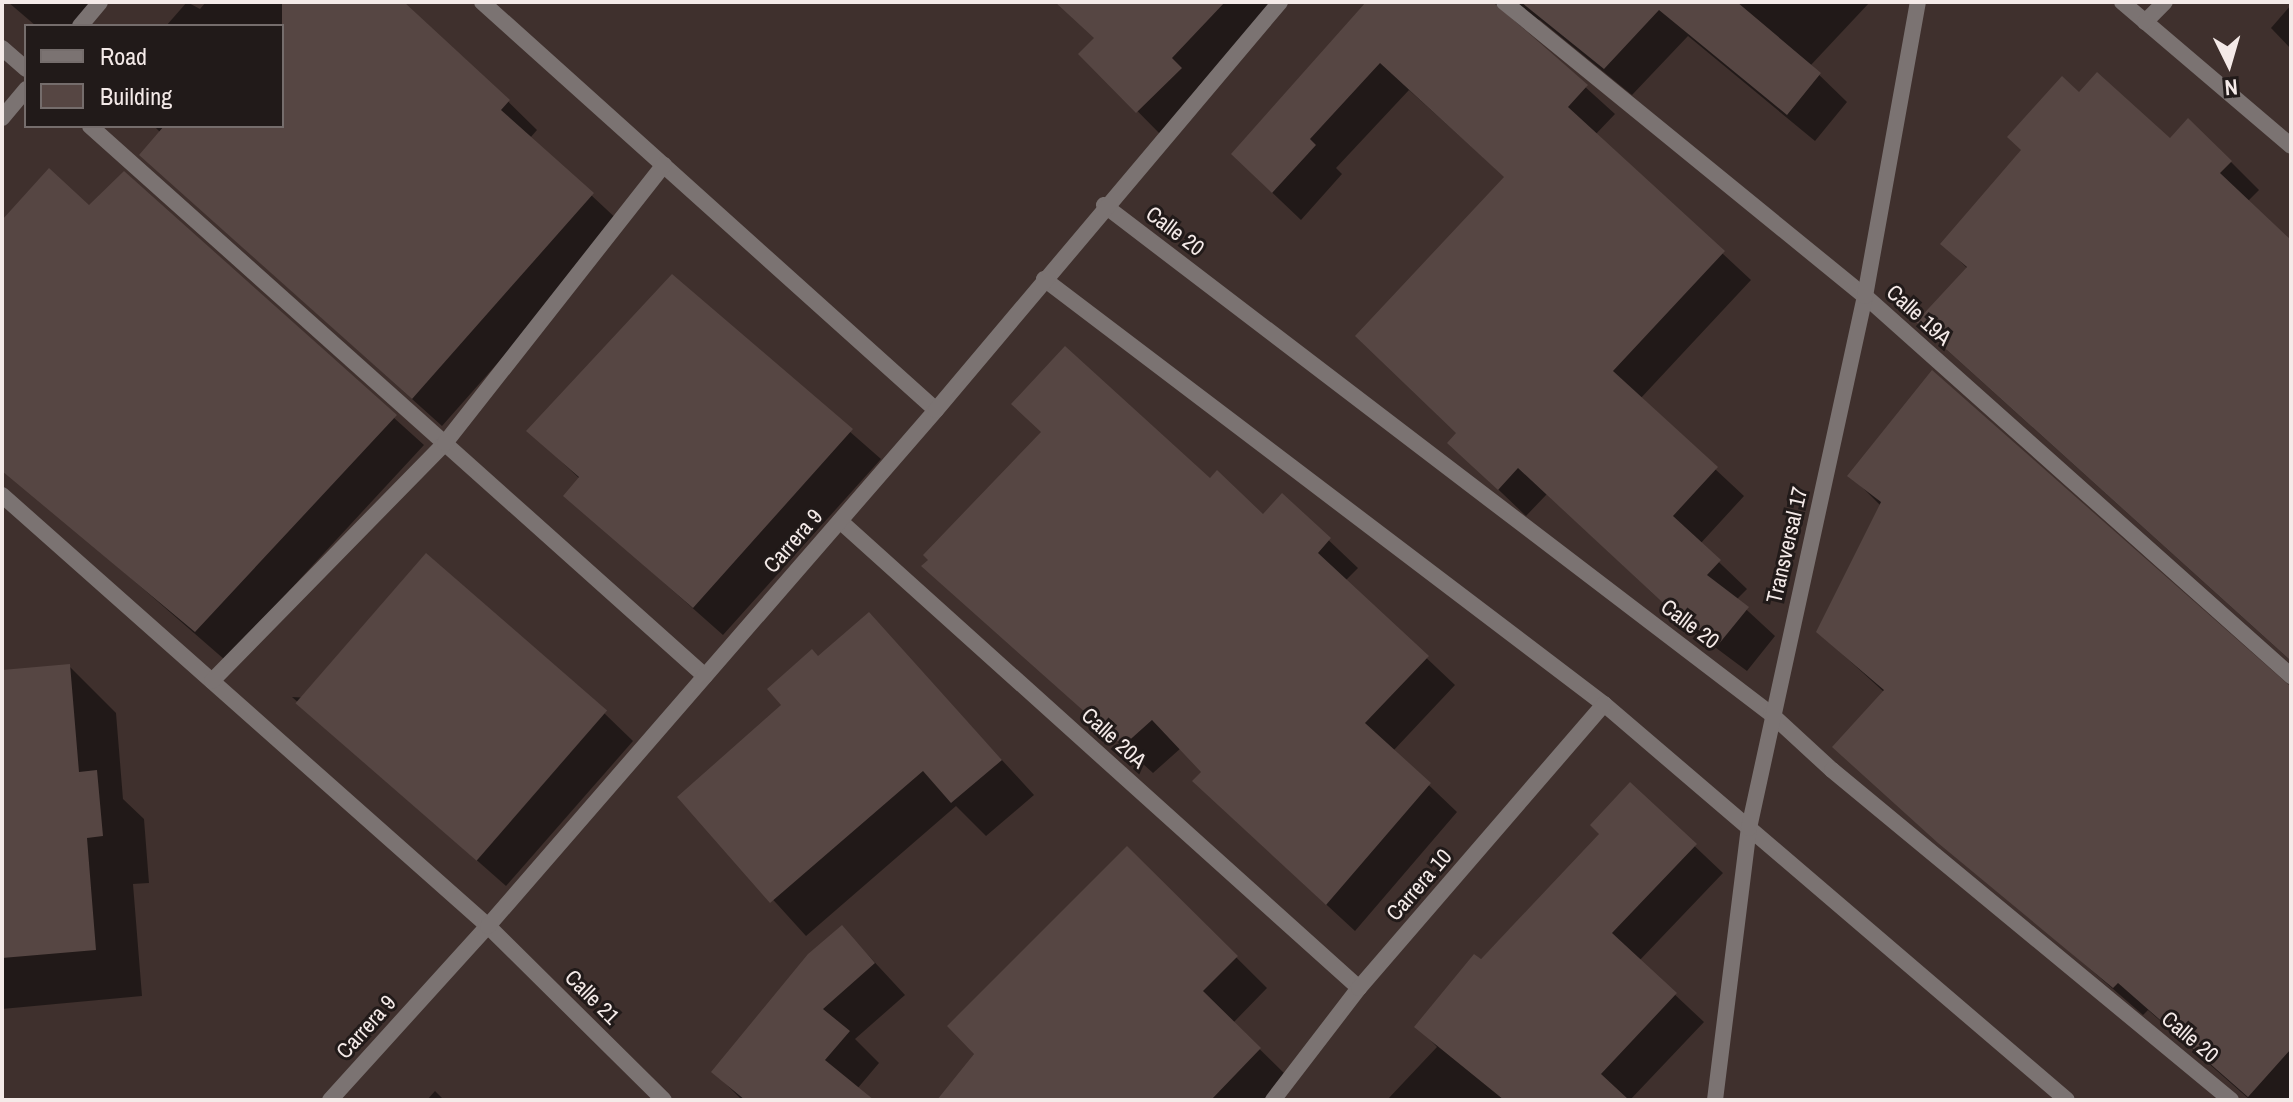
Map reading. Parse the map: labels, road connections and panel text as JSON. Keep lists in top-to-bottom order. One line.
{"streets":{"street":["Calle 20","Calle 19A","Carrera 9","Transversal 17","Calle 20A","Carrera 10","Calle 21"]},"crossings":[["Calle 20","Carrera 9"],["Calle 20","Transversal 17"],["Calle 19A","Transversal 17"],["Carrera 9","Calle 20A"],["Carrera 9","Calle 21"],["Calle 20A","Carrera 10"]],"legend":["Road","Building"],"north":"bottom"}
